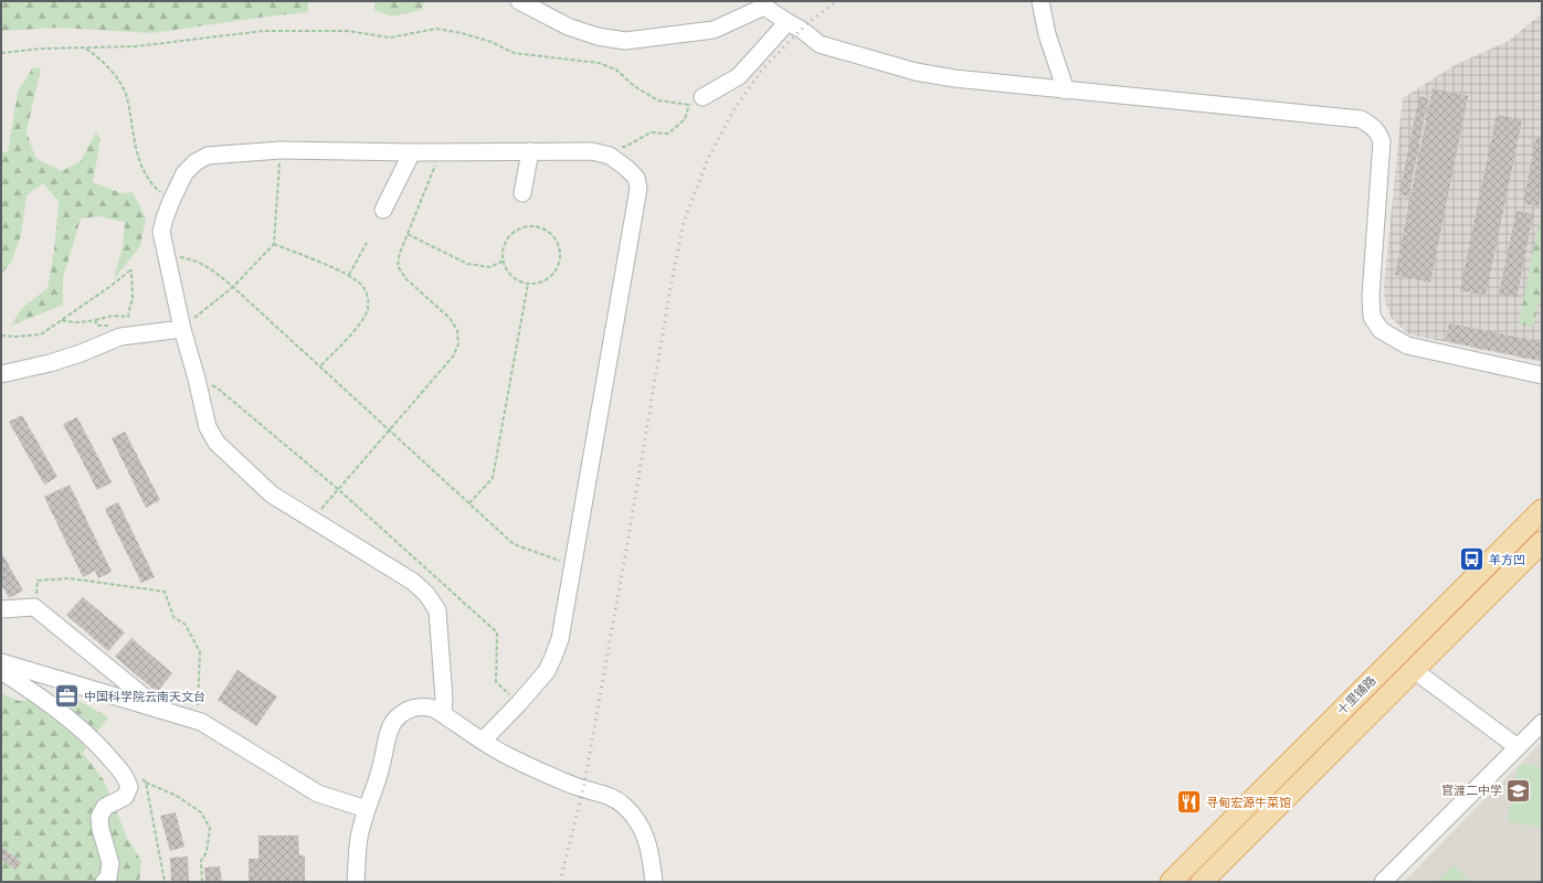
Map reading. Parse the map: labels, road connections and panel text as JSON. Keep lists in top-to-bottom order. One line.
{"streets":{"main road":["十里铺路"]},"places":{"bus stop":["羊方凹"],"office":["中国科学院云南天文台"],"school or university":["官渡二中学"],"restaurant":["寻甸宏源牛菜馆"]}}
